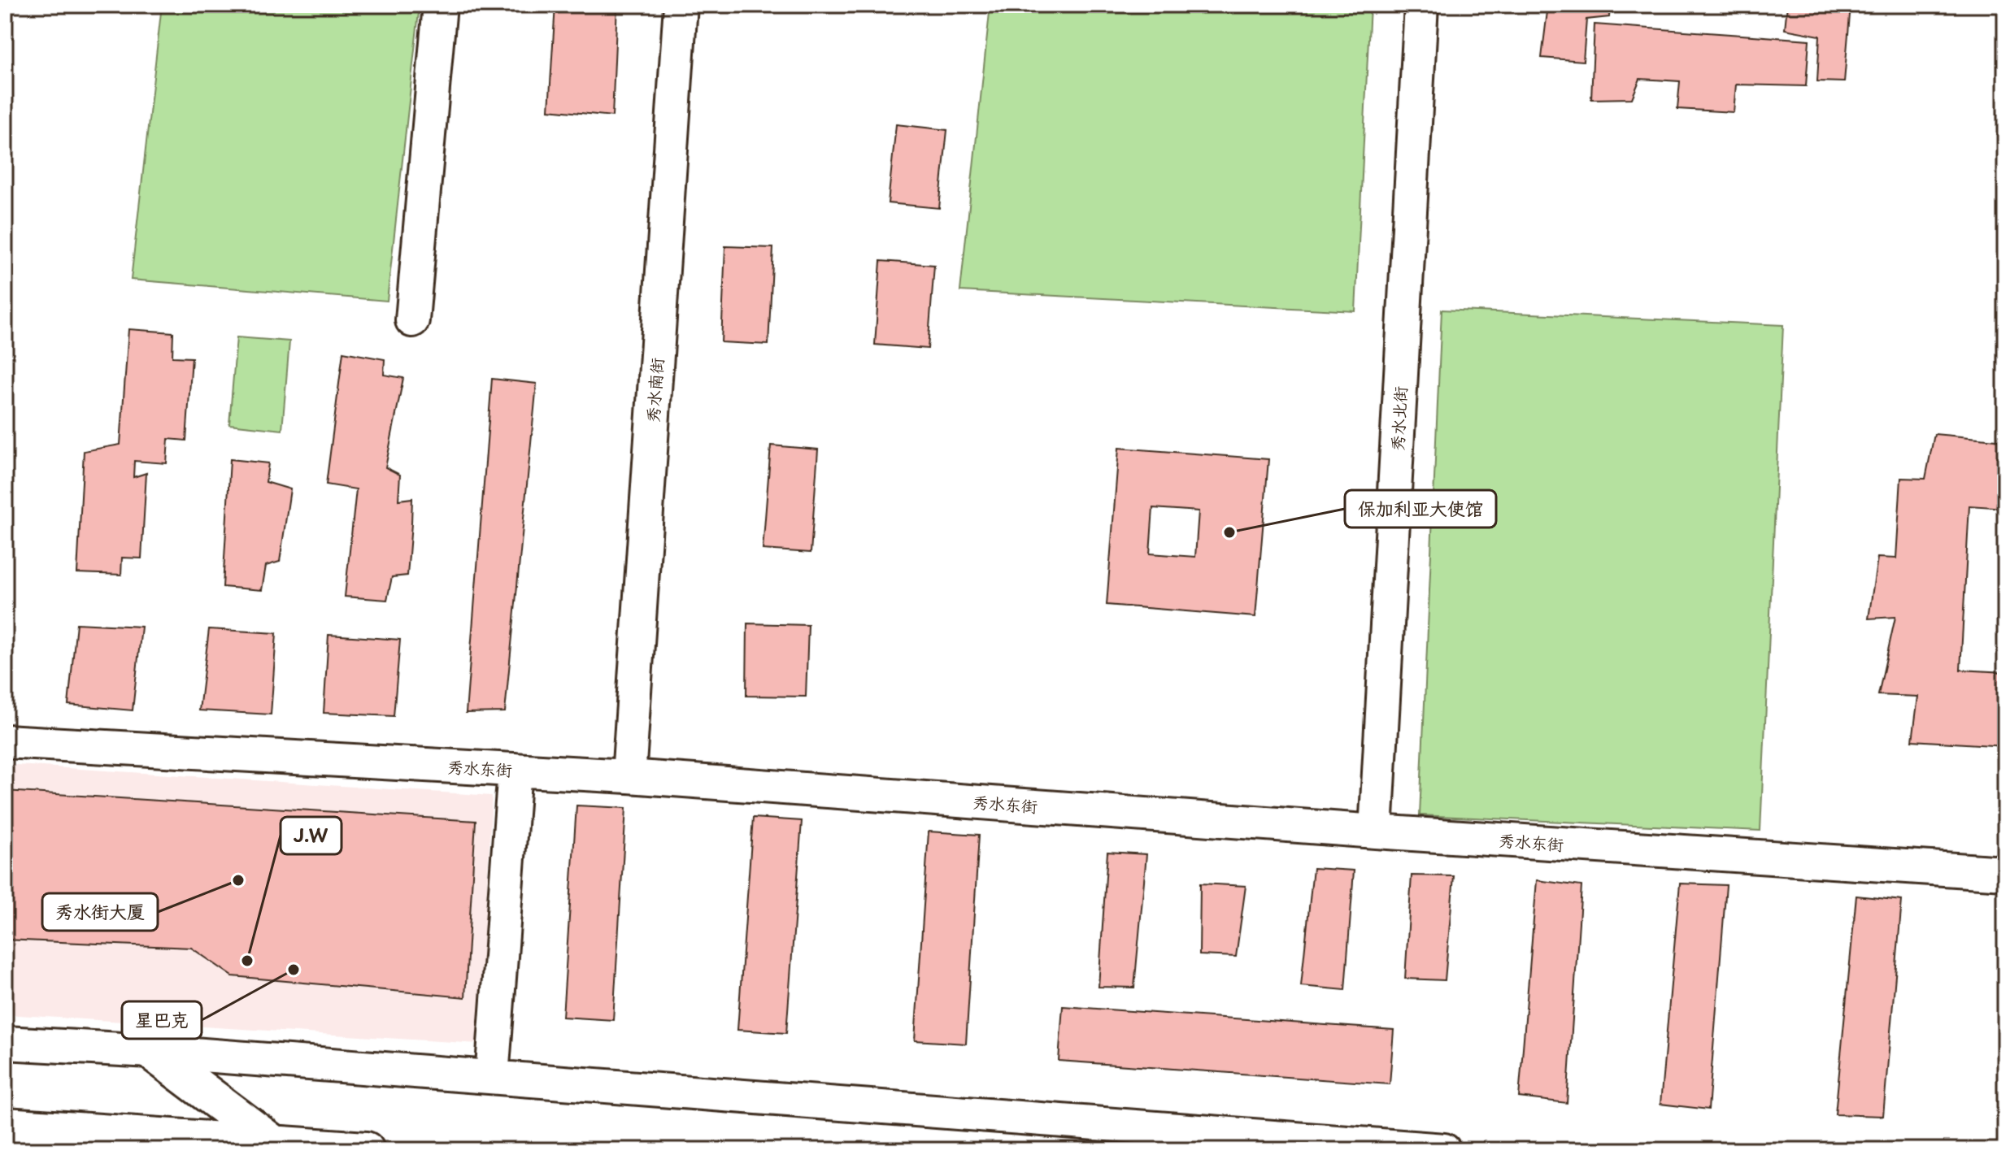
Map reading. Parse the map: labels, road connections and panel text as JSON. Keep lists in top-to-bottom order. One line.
{"streets":{"street":["秀水南街","秀水北街","秀水东街"]},"crossings":[["秀水南街","秀水东街"],["秀水北街","秀水东街"]],"places":["保加利亚大使馆","秀水街大厦","J.W","星巴克"]}
